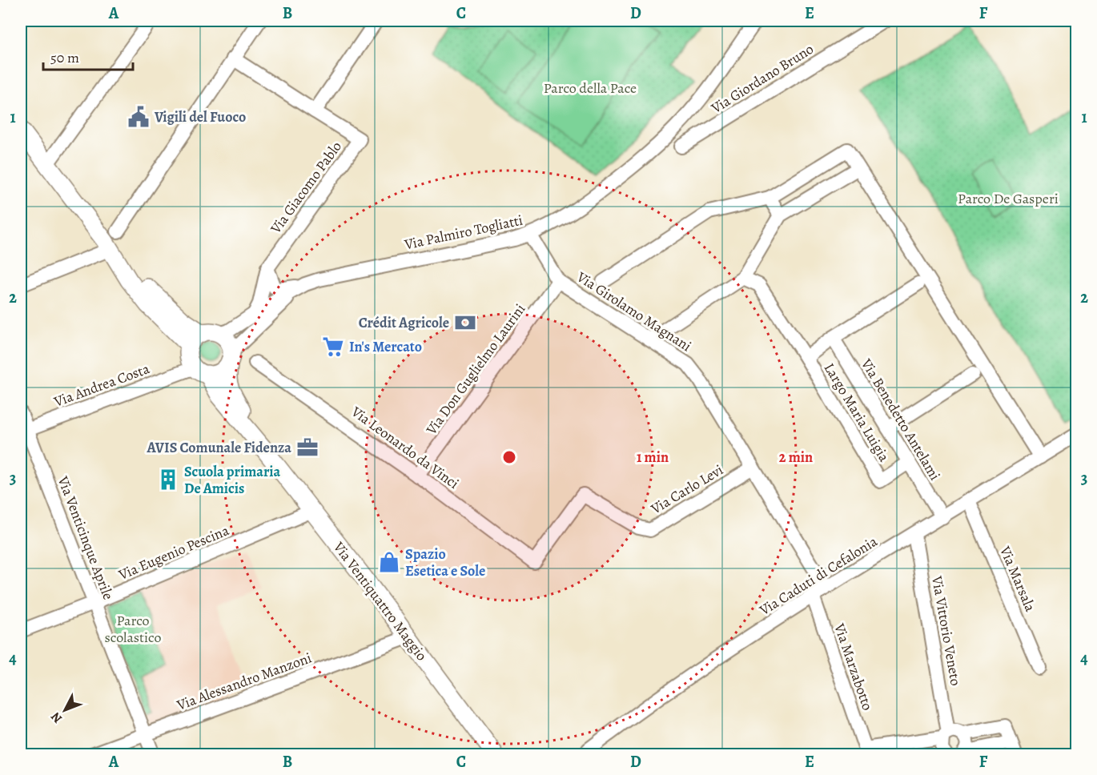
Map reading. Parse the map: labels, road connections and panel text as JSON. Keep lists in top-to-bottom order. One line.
{"streets":{"main road":["Via Ventiquattro Maggio"],"street":["Via Giordano Bruno","Via Giacomo Pablo","Via Palmiro Togliatti","Via Girolamo Magnani","Via Don Guglielmo Laurini","Via Andrea Costa","Largo Maria Luigia","Via Benedetto Antelami","Via Leonardo da Vinci","Via Carlo Levi","Via Venticinque Aprile","Via Eugenio Pescina","Via Caduti di Cefalonia","Via Marsala","Via Vittorio Veneto","Via Marzabotto","Via Alessandro Manzoni"]},"crossings":[["Via Giacomo Pablo","Via Palmiro Togliatti"],["Via Palmiro Togliatti","Via Girolamo Magnani"],["Via Palmiro Togliatti","Via Andrea Costa"],["Via Palmiro Togliatti","Via Ventiquattro Maggio"],["Via Girolamo Magnani","Via Don Guglielmo Laurini"],["Via Girolamo Magnani","Via Carlo Levi"],["Via Girolamo Magnani","Via Caduti di Cefalonia"],["Via Don Guglielmo Laurini","Via Leonardo da Vinci"],["Via Andrea Costa","Via Venticinque Aprile"],["Via Andrea Costa","Via Ventiquattro Maggio"],["Largo Maria Luigia","Via Benedetto Antelami"],["Via Benedetto Antelami","Via Caduti di Cefalonia"],["Via Leonardo da Vinci","Via Carlo Levi"],["Via Venticinque Aprile","Via Eugenio Pescina"],["Via Venticinque Aprile","Via Alessandro Manzoni"],["Via Eugenio Pescina","Via Ventiquattro Maggio"],["Via Caduti di Cefalonia","Via Marsala"],["Via Caduti di Cefalonia","Via Vittorio Veneto"],["Via Caduti di Cefalonia","Via Marzabotto"],["Via Ventiquattro Maggio","Via Alessandro Manzoni"],["Via Vittorio Veneto","Via Marzabotto"]],"parks":["Parco della Pace","Parco De Gasperi","Parco scolastico"],"places":{"public building":["Vigili del Fuoco"],"bank":["Crédit Agricole"],"supermarket":["In's Mercato"],"office":["AVIS Comunale Fidenza"],"building":["Scuola primaria De Amicis"],"shop":["Spazio Esetica e Sole"]},"scale_bar":"50 m","north":"bottom left","grid":{"columns":["A","B","C","D","E","F"],"rows":["1","2","3","4"]},"rings":["1 min","2 min"]}
